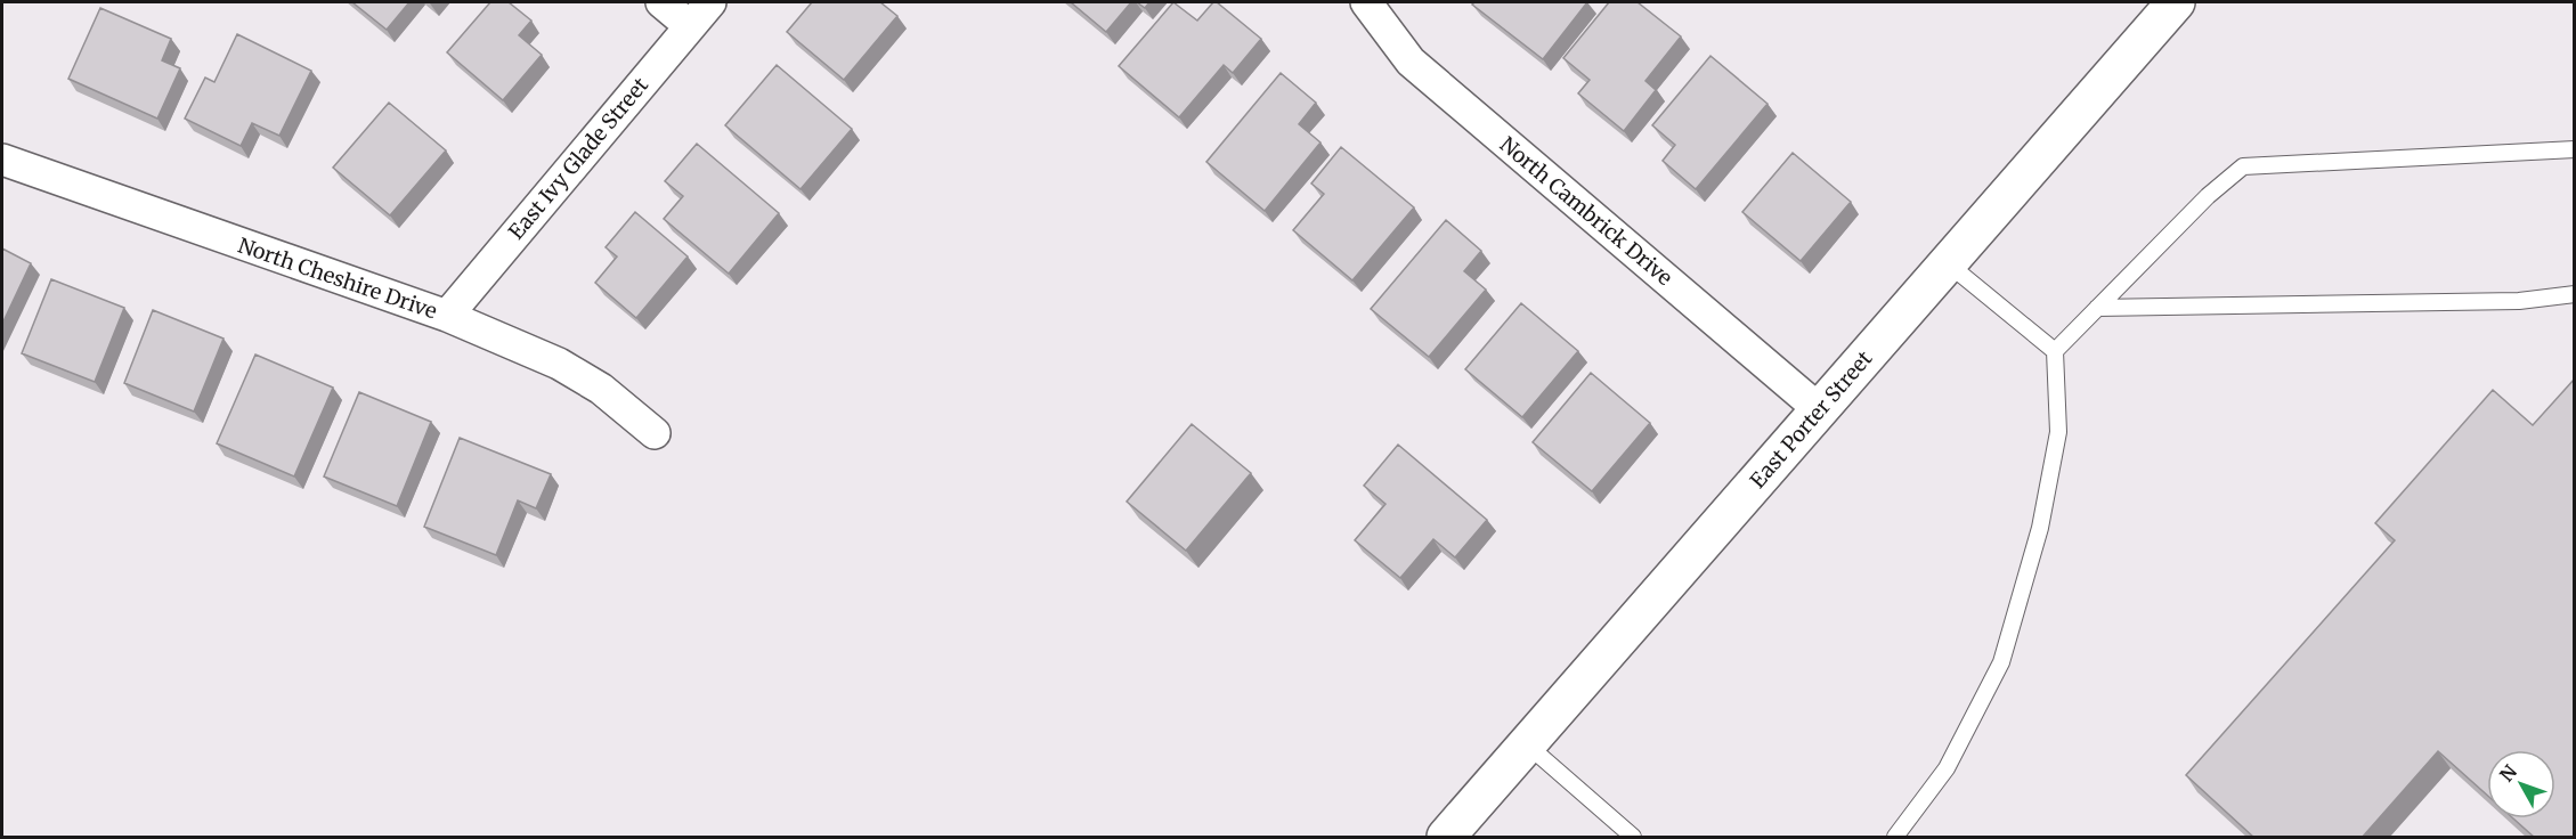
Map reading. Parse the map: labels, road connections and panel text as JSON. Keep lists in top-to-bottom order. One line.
{"streets":{"street":["East Ivy Glade Street","North Cambrick Drive","North Cheshire Drive","East Porter Street"]},"crossings":[["East Ivy Glade Street","North Cheshire Drive"],["North Cambrick Drive","East Porter Street"]],"north":"top left"}
